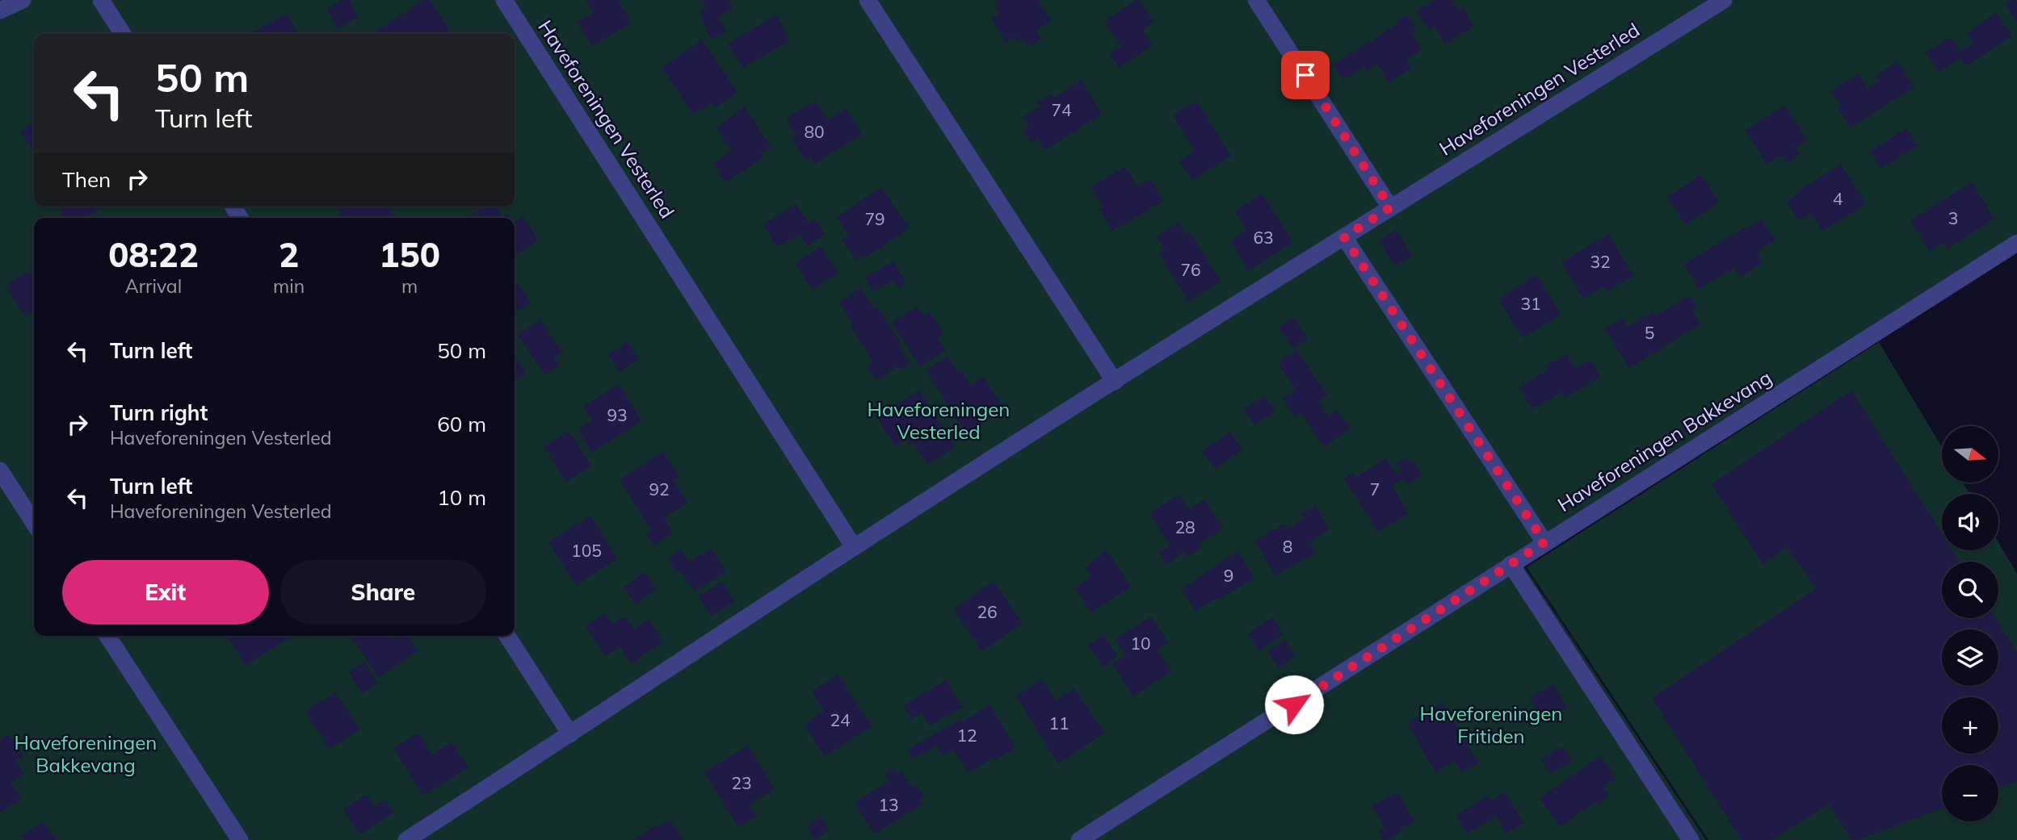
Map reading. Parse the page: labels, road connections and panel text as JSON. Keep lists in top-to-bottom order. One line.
{"streets":{"lane":["Haveforeningen Vesterled","Haveforeningen Bakkevang"]},"parks":["Haveforeningen Vesterled","Haveforeningen Fritiden","Haveforeningen Bakkevang"],"house_numbers":["74","80","4","3","79","63","32","76","31","5","93","92","7","28","8","105","9","26","10","24","11","12","23","13"],"north":"right","page":{"turn":["50 m","Turn left"],"then":"Then","eta":["08:22","Arrival","2","min","150","m"],"list":[{"name":"Turn left","value":"50 m"},{"name":"Turn right","note":"Haveforeningen Vesterled","value":"60 m"},{"name":"Turn left","note":"Haveforeningen Vesterled","value":"10 m"}],"map_buttons":["+","−"],"buttons":["Exit","Share"]}}
